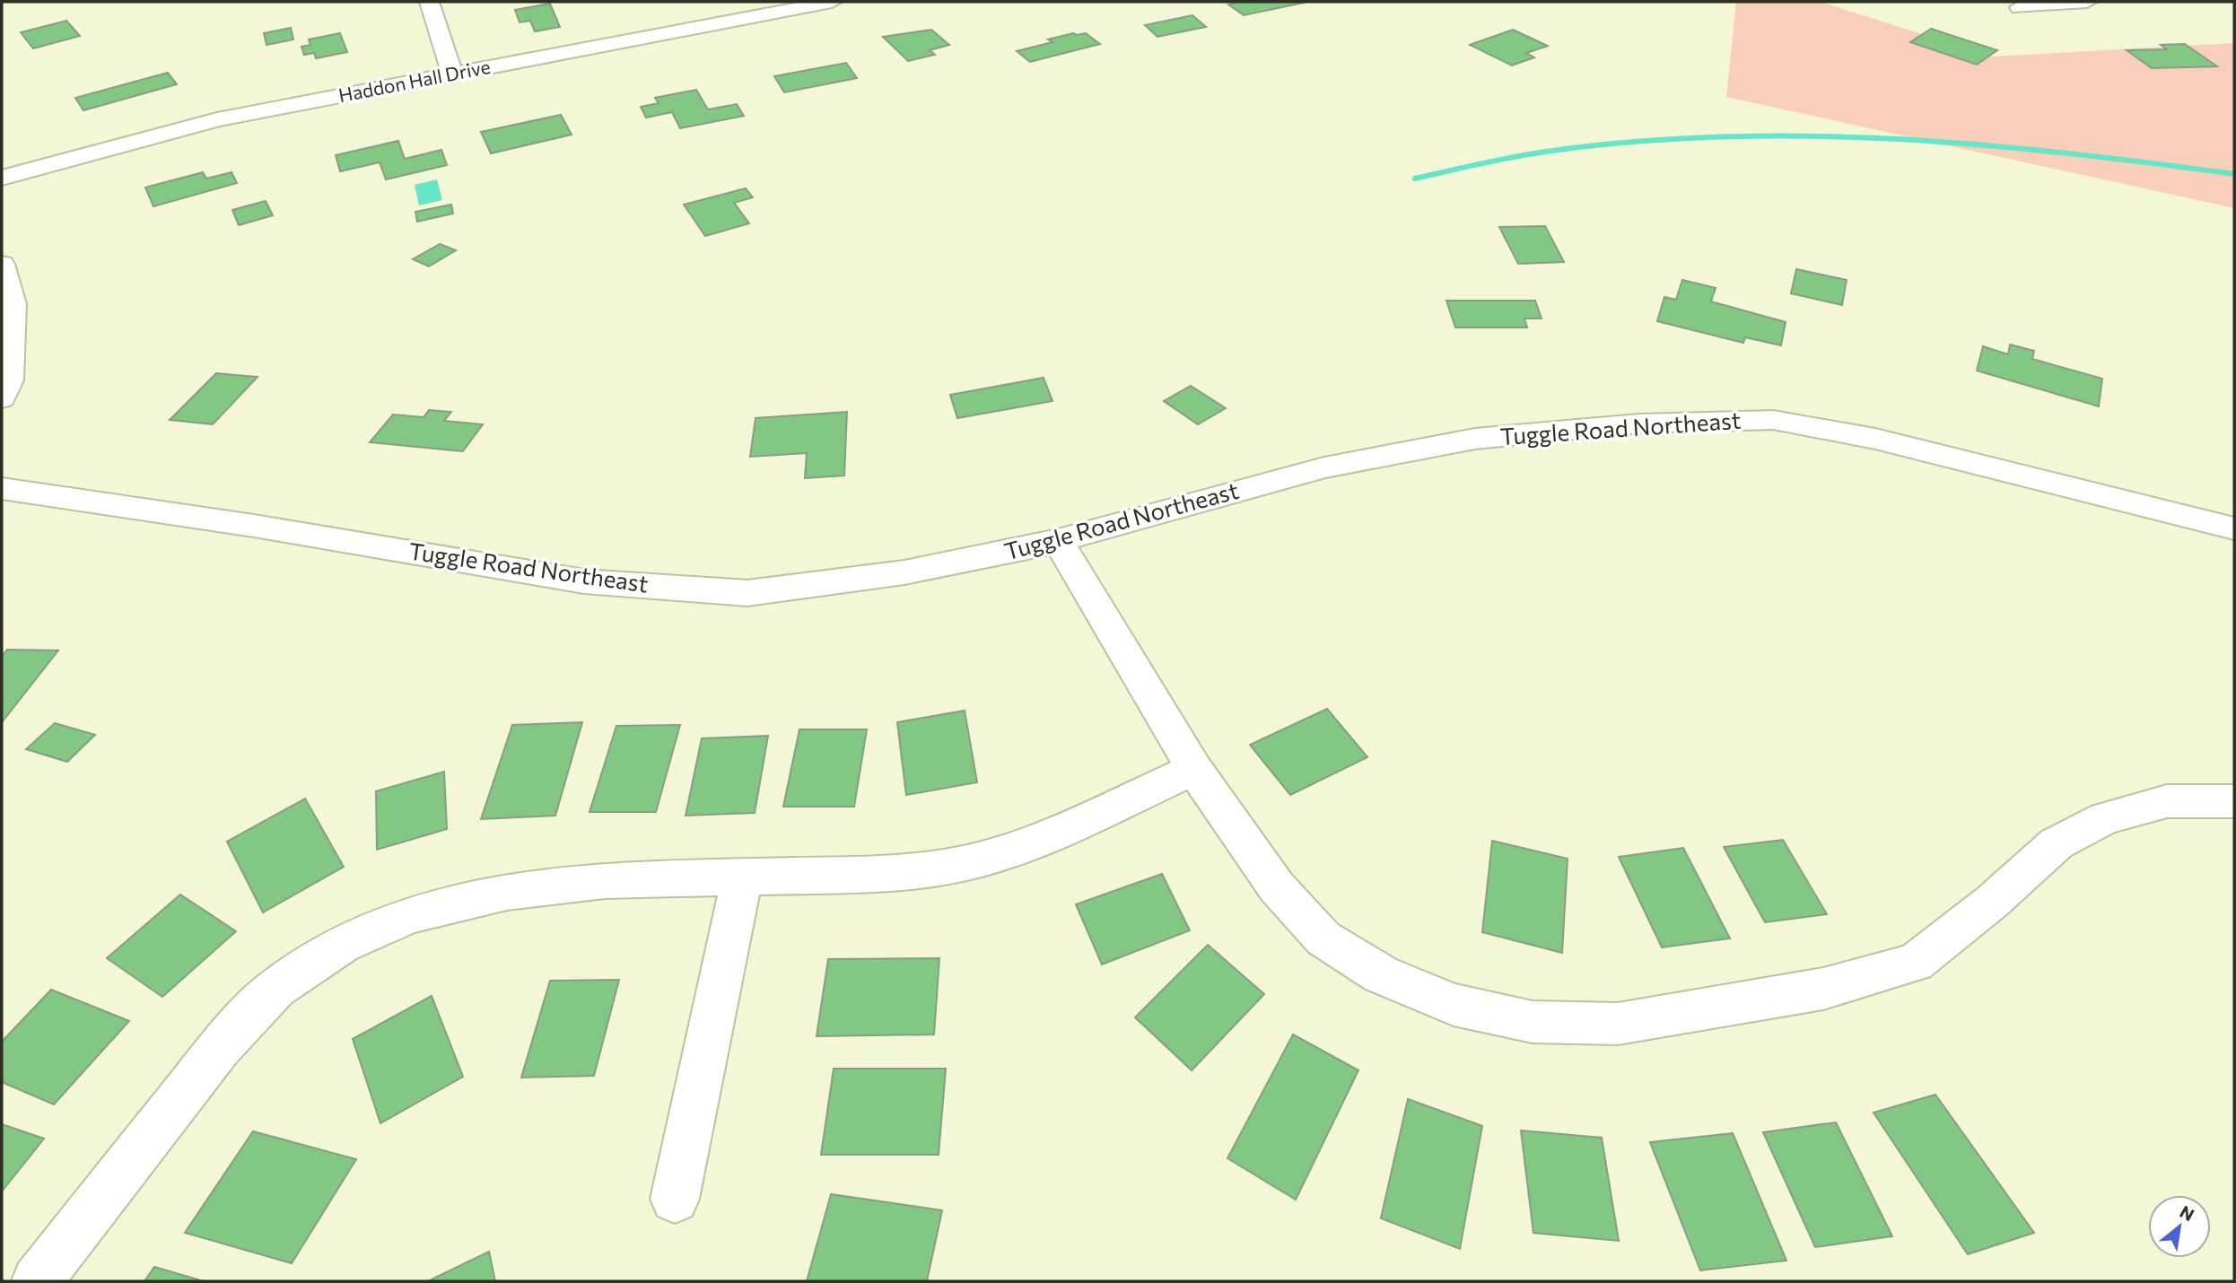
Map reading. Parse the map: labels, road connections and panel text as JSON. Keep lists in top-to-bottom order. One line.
{"streets":{"street":["Haddon Hall Drive","Tuggle Road Northeast"]},"north":"top right"}
